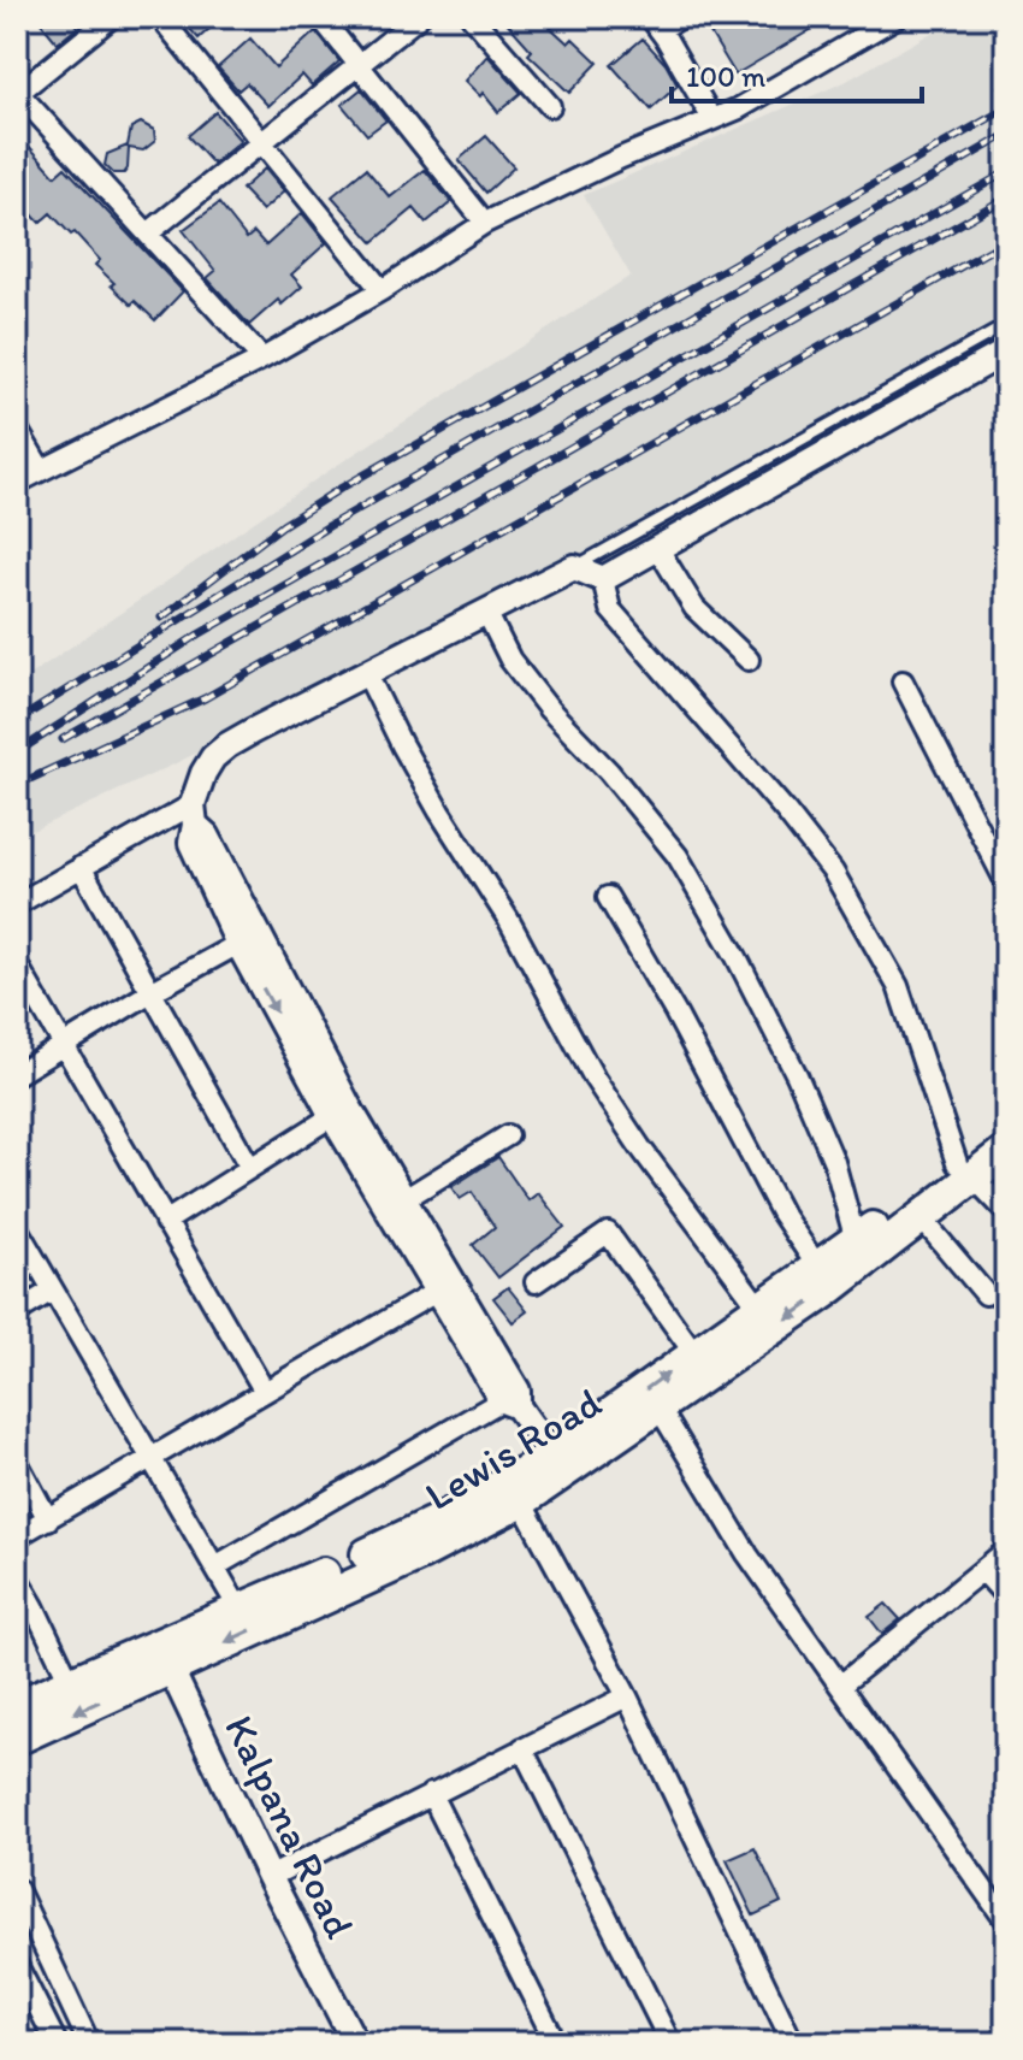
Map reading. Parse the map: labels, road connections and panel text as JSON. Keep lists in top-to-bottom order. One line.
{"streets":{"main road":["Lewis Road"],"street":["Kalpana Road"]},"crossings":[["Lewis Road","Kalpana Road"]],"scale_bar":"100 m"}
